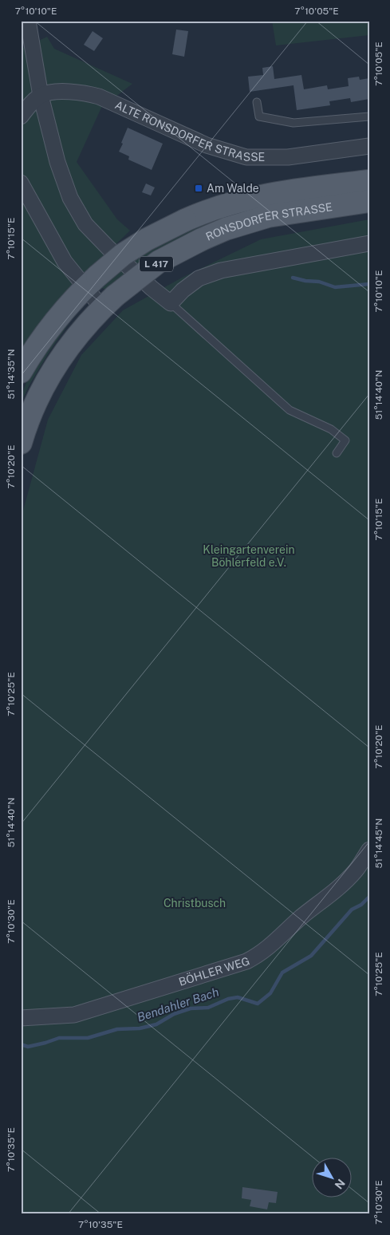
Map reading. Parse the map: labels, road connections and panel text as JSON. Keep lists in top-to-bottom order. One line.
{"streets":{"main road":["RONSDORFER STRASSE","L 417"],"street":["ALTE RONSDORFER STRASSE","BÖHLER WEG"]},"crossings":[["RONSDORFER STRASSE","L 417"]],"water":["Bendahler Bach"],"parks":["Kleingartenverein Böhlerfeld e.V.","Christbusch"],"places":{"transit":["Am Walde"]},"north":"bottom right","coordinates":["7°10'10\"E","7°10'05\"E","7°10'15\"E","51°14'35\"N","51°14'40\"N","7°10'20\"E","7°10'25\"E","51°14'45\"N","7°10'30\"E","7°10'35\"E"]}
